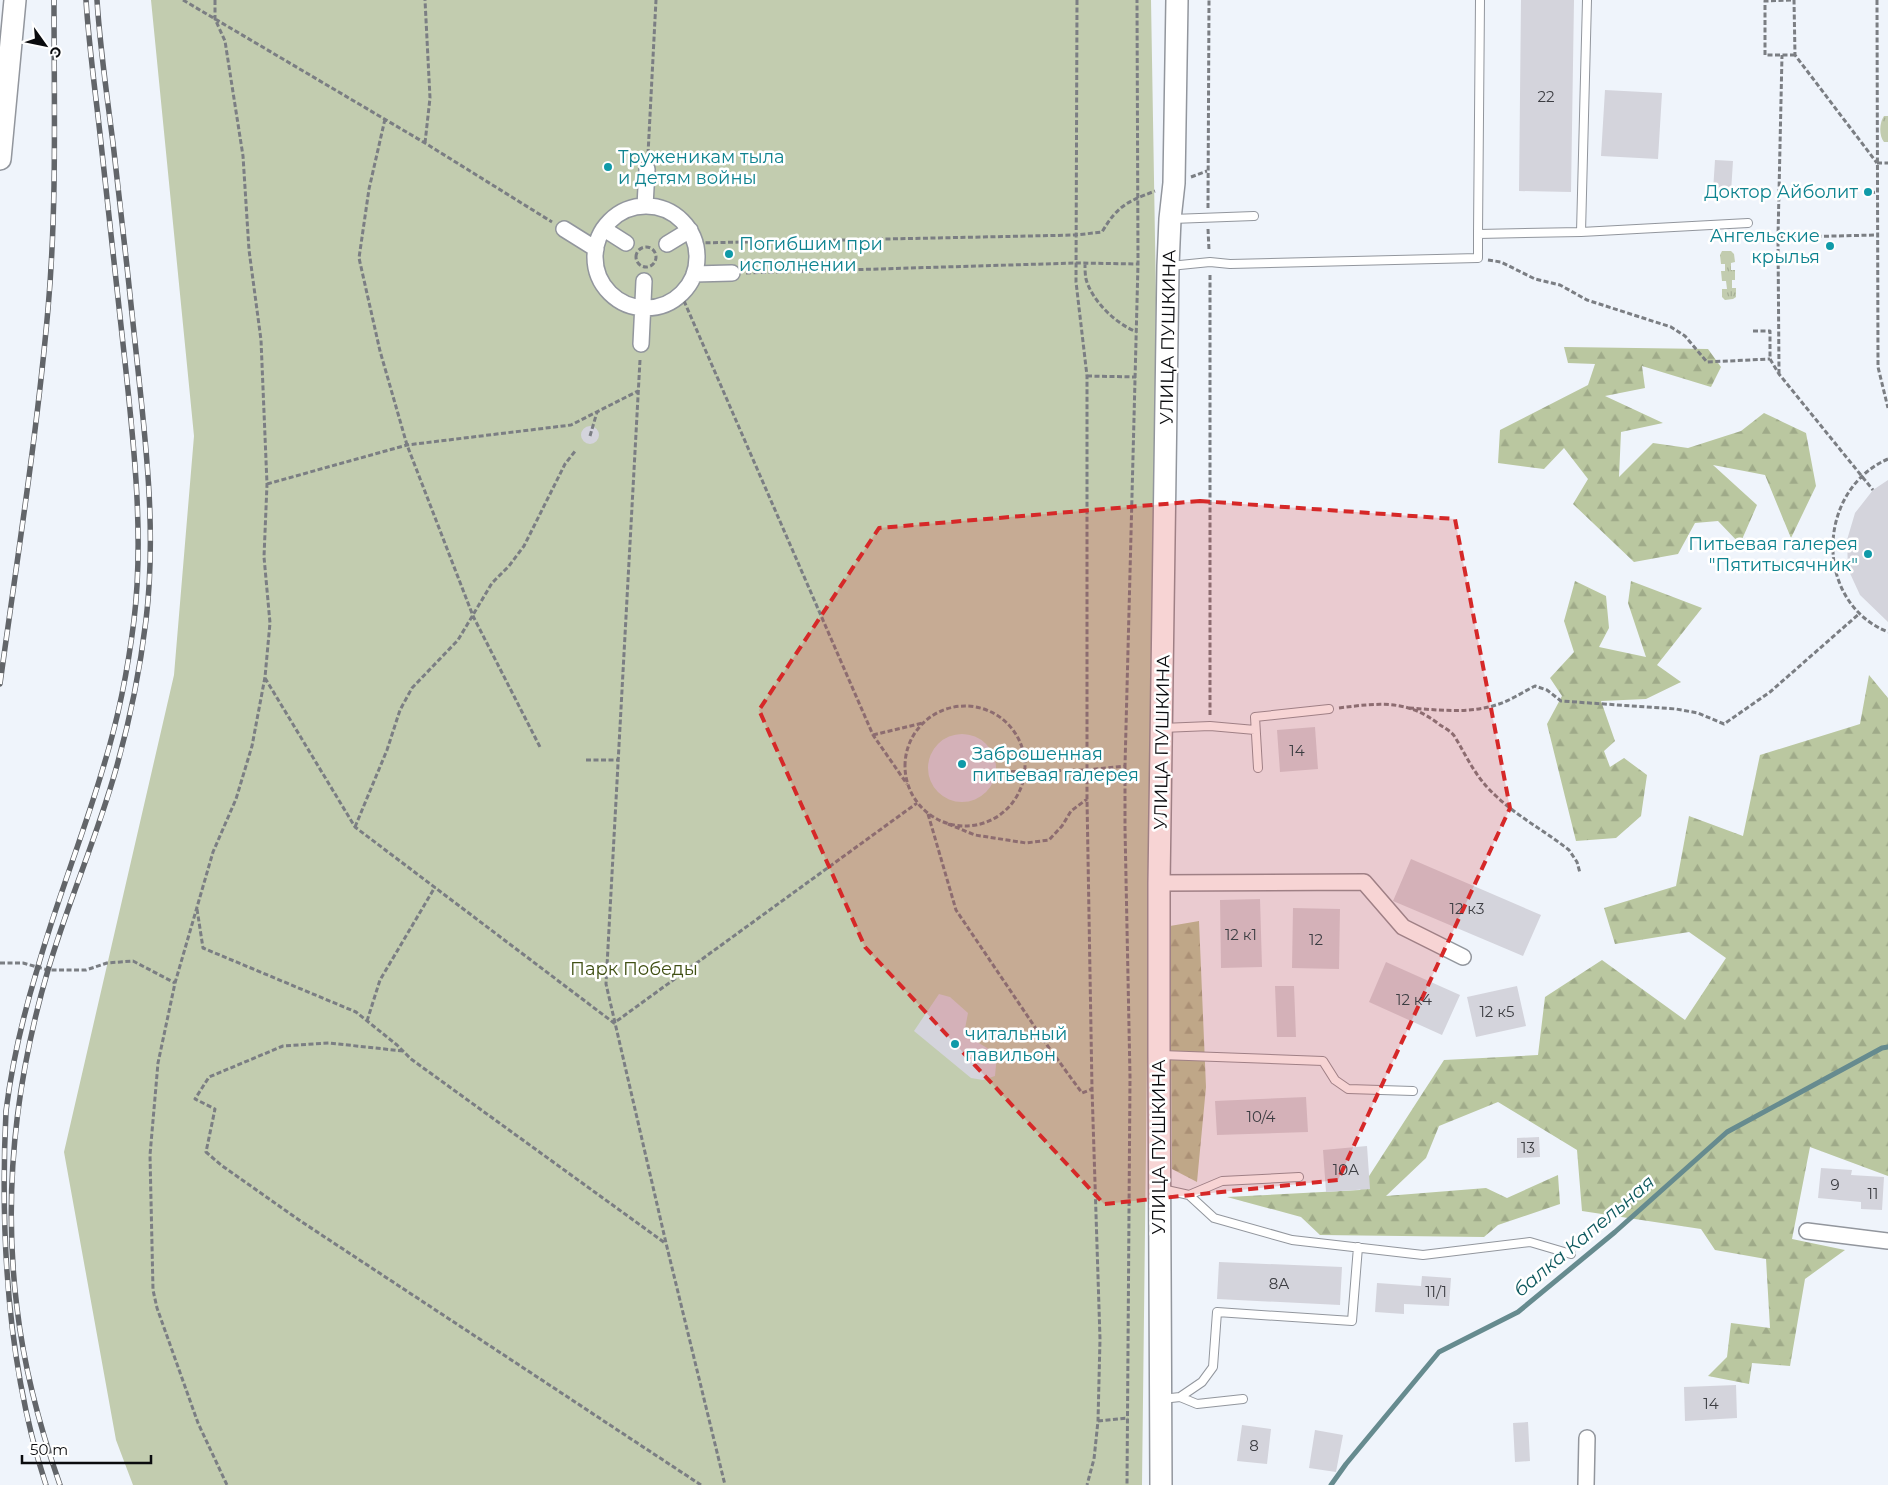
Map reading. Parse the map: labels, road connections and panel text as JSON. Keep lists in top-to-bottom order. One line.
{"streets":{"street":["УЛИЦА ПУШКИНА"]},"water":["балка Капельная"],"parks":["Парк Победы"],"places":["Труженикам тыла и детям войны","Доктор Айболит","Ангельские крылья","Погибшим при исполнении","Питьевая галерея \"Пятитысячник\"","Заброшенная питьевая галерея","читальный павильон"],"house_numbers":["22","14","12 к3","12 к1","12","12 к4","12 к5","10/4","13","10А","9","11","8А","11/1","14","8"],"scale_bar":"50 m","north":"bottom right"}
